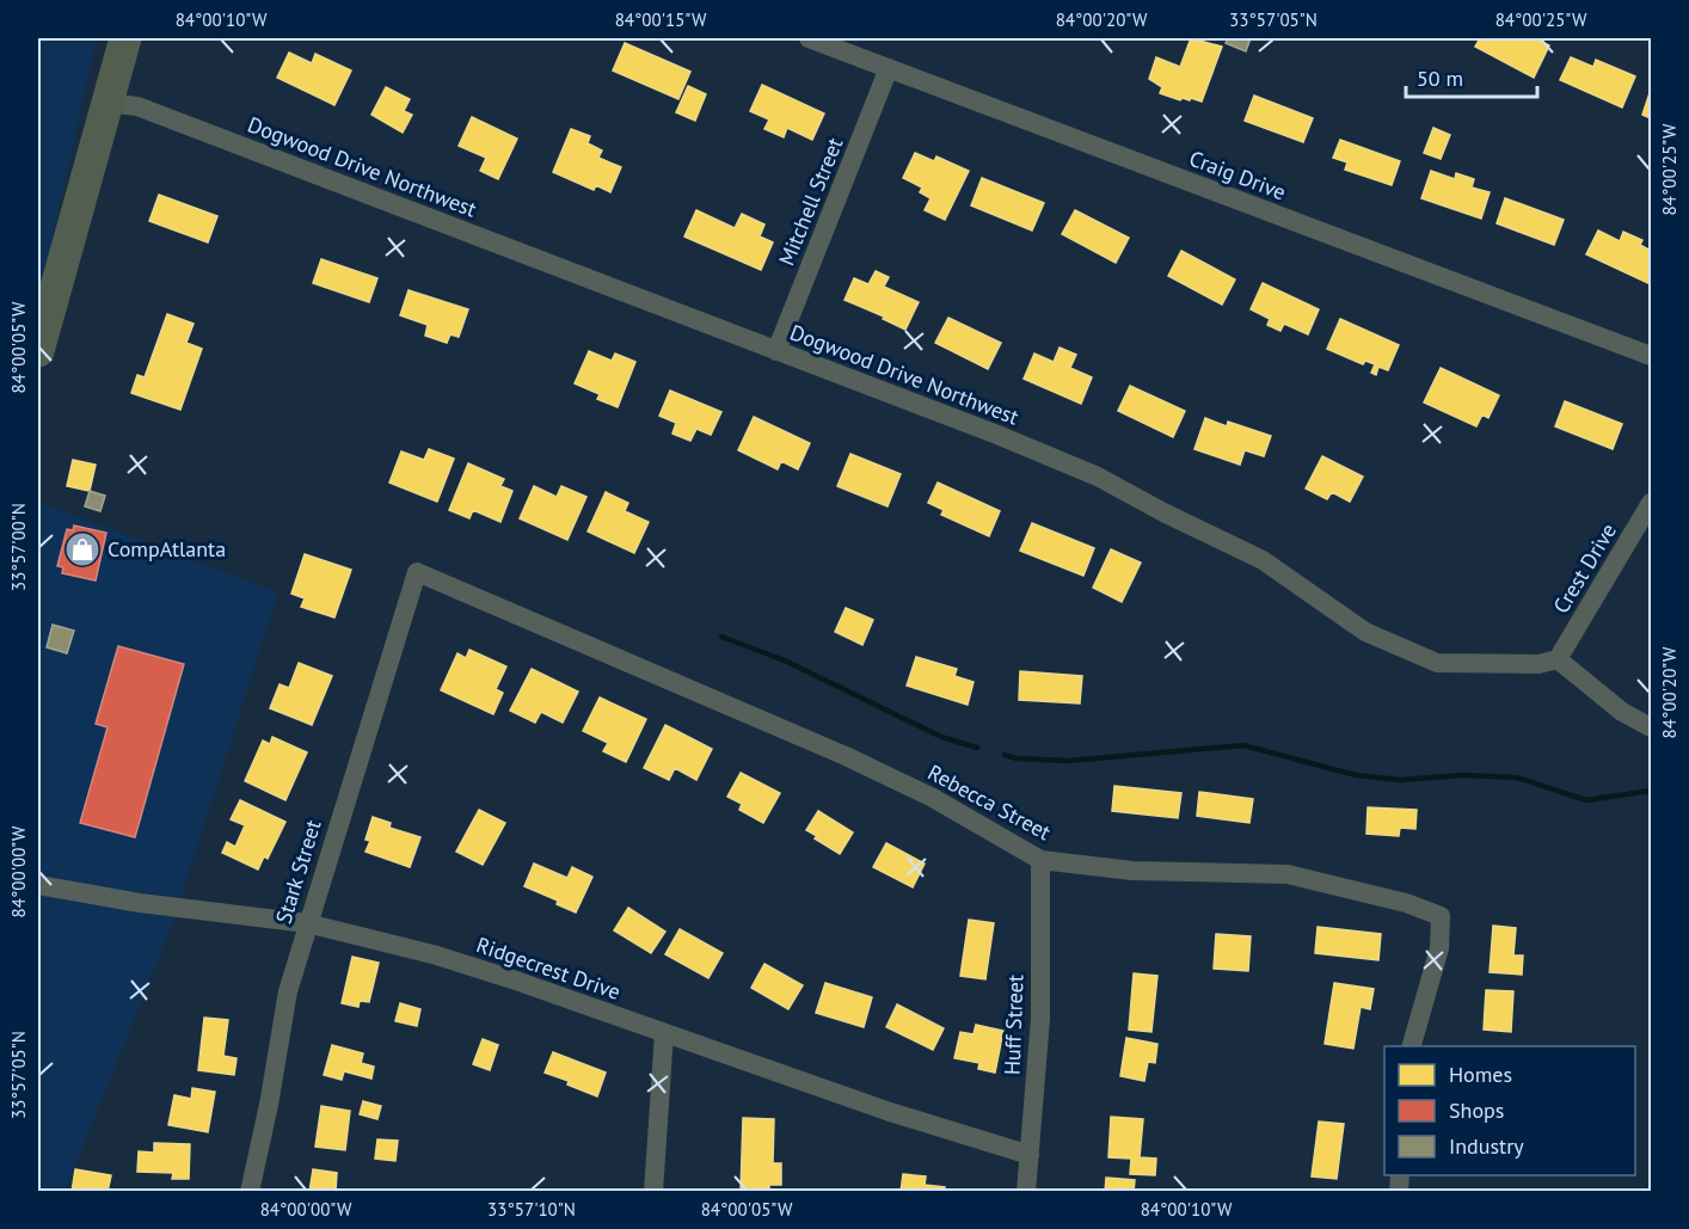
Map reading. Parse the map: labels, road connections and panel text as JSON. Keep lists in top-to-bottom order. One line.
{"streets":{"street":["Dogwood Drive Northwest","Craig Drive","Mitchell Street","Crest Drive","Rebecca Street","Stark Street","Ridgecrest Drive","Huff Street"]},"crossings":[["Dogwood Drive Northwest","Mitchell Street"],["Dogwood Drive Northwest","Crest Drive"],["Craig Drive","Mitchell Street"],["Rebecca Street","Stark Street"],["Rebecca Street","Huff Street"],["Stark Street","Ridgecrest Drive"],["Ridgecrest Drive","Huff Street"]],"places":{"shop":["CompAtlanta"]},"legend":["Homes","Shops","Industry"],"scale_bar":"50 m","coordinates":["84°00'10\"W","84°00'15\"W","84°00'20\"W","33°57'05\"N","84°00'25\"W","84°00'05\"W","33°57'00\"N","84°00'00\"W","33°57'10\"N"]}
